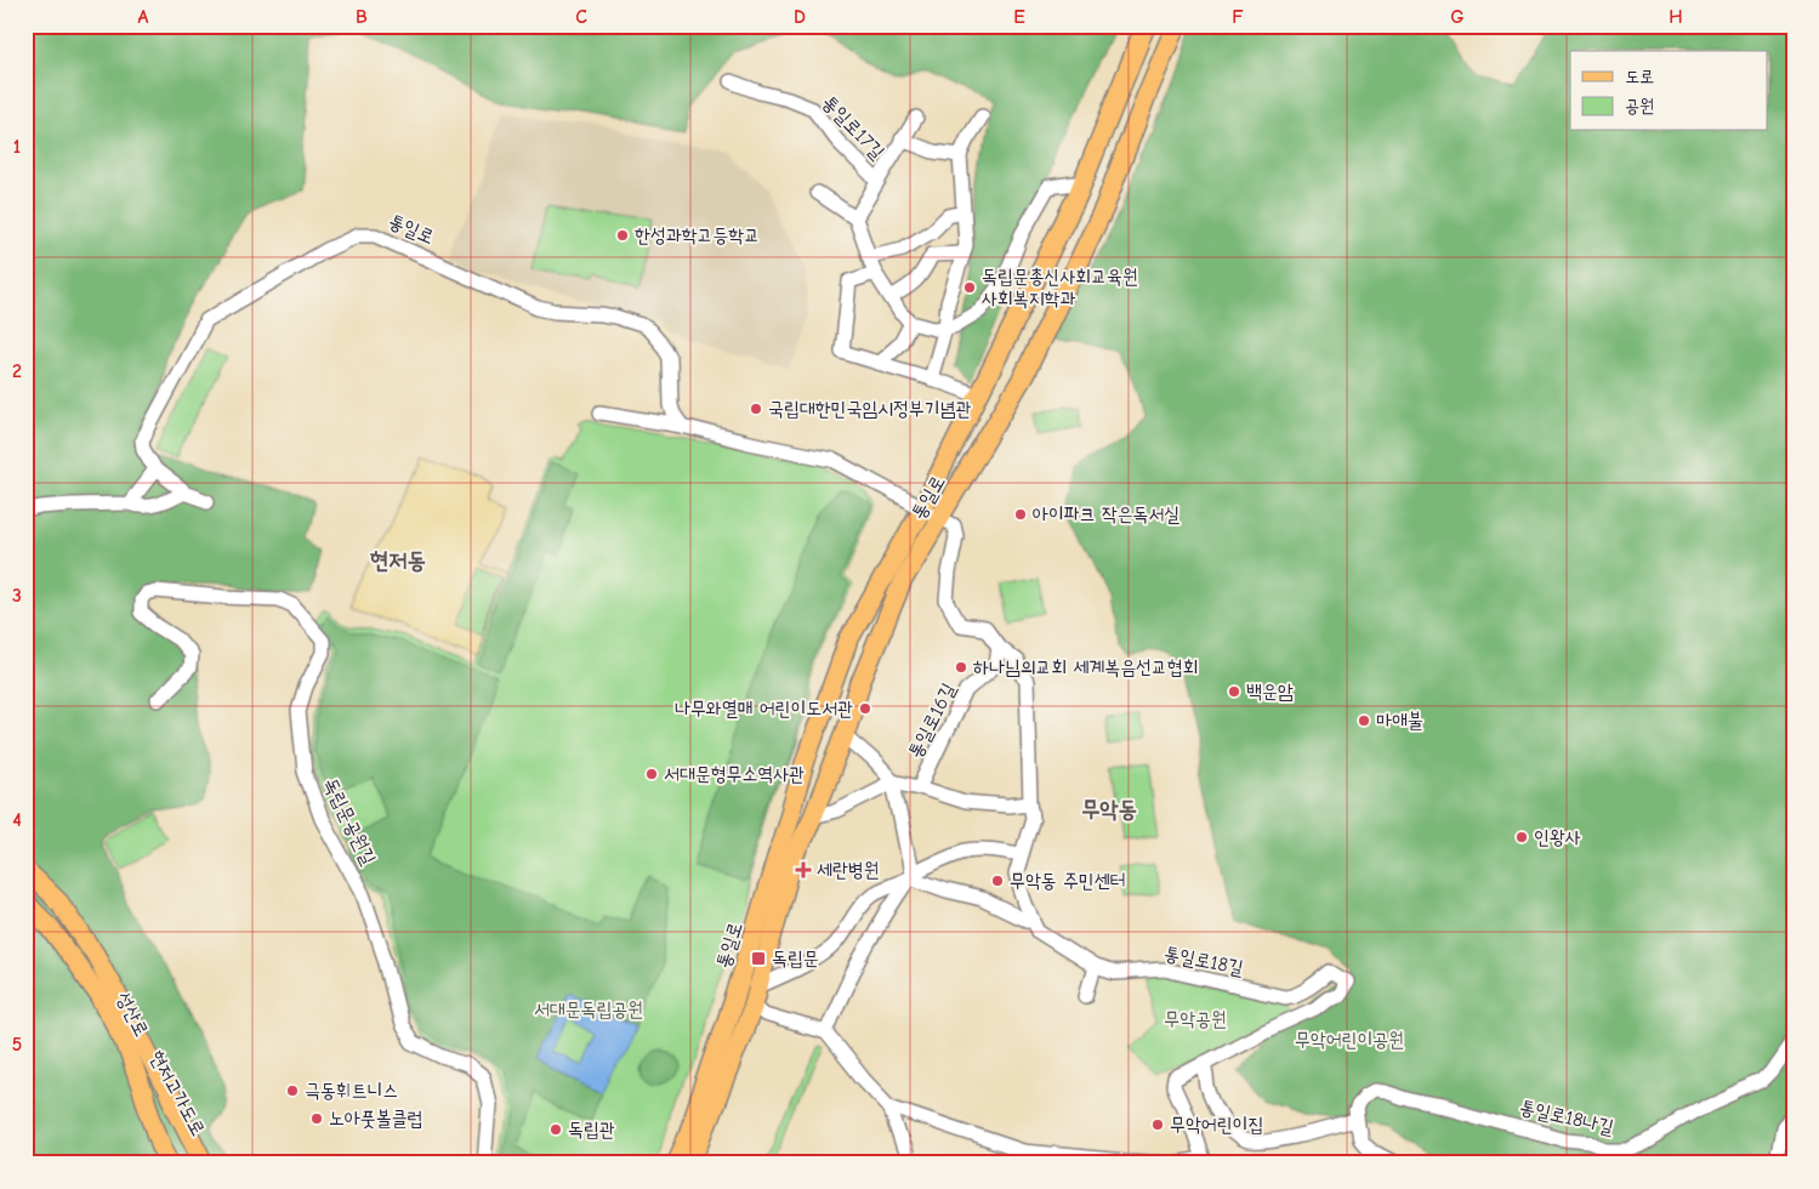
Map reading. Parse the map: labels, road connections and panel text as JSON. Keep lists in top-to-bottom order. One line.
{"streets":{"main road":["통일로","성산로","현저고가도로"],"street":["통일로17길","통일로16길","독립문공원길","통일로18길","통일로18나길"]},"crossings":[["통일로","통일로16길"],["통일로","통일로18길"],["통일로16길","통일로18길"],["성산로","현저고가도로"]],"districts":["현저동","무악동"],"parks":["서대문독립공원","무악공원","무악어린이공원"],"places":{"other":["한성과학고등학교","독립문총신사회교육원 사회복지학과","국립대한민국임시정부기념관","아이파크 작은독서실","하나님의교회 세계복음선교협회","백운암","나무와열매 어린이도서관","마애불","서대문형무소역사관","인왕사","무악동 주민센터","극동휘트니스","노아풋볼클럽","무악어린이집","독립관"],"health":["세란병원"],"transit":["독립문"]},"legend":["도로","공원"],"grid":{"columns":["A","B","C","D","E","F","G","H"],"rows":["1","2","3","4","5"]}}
